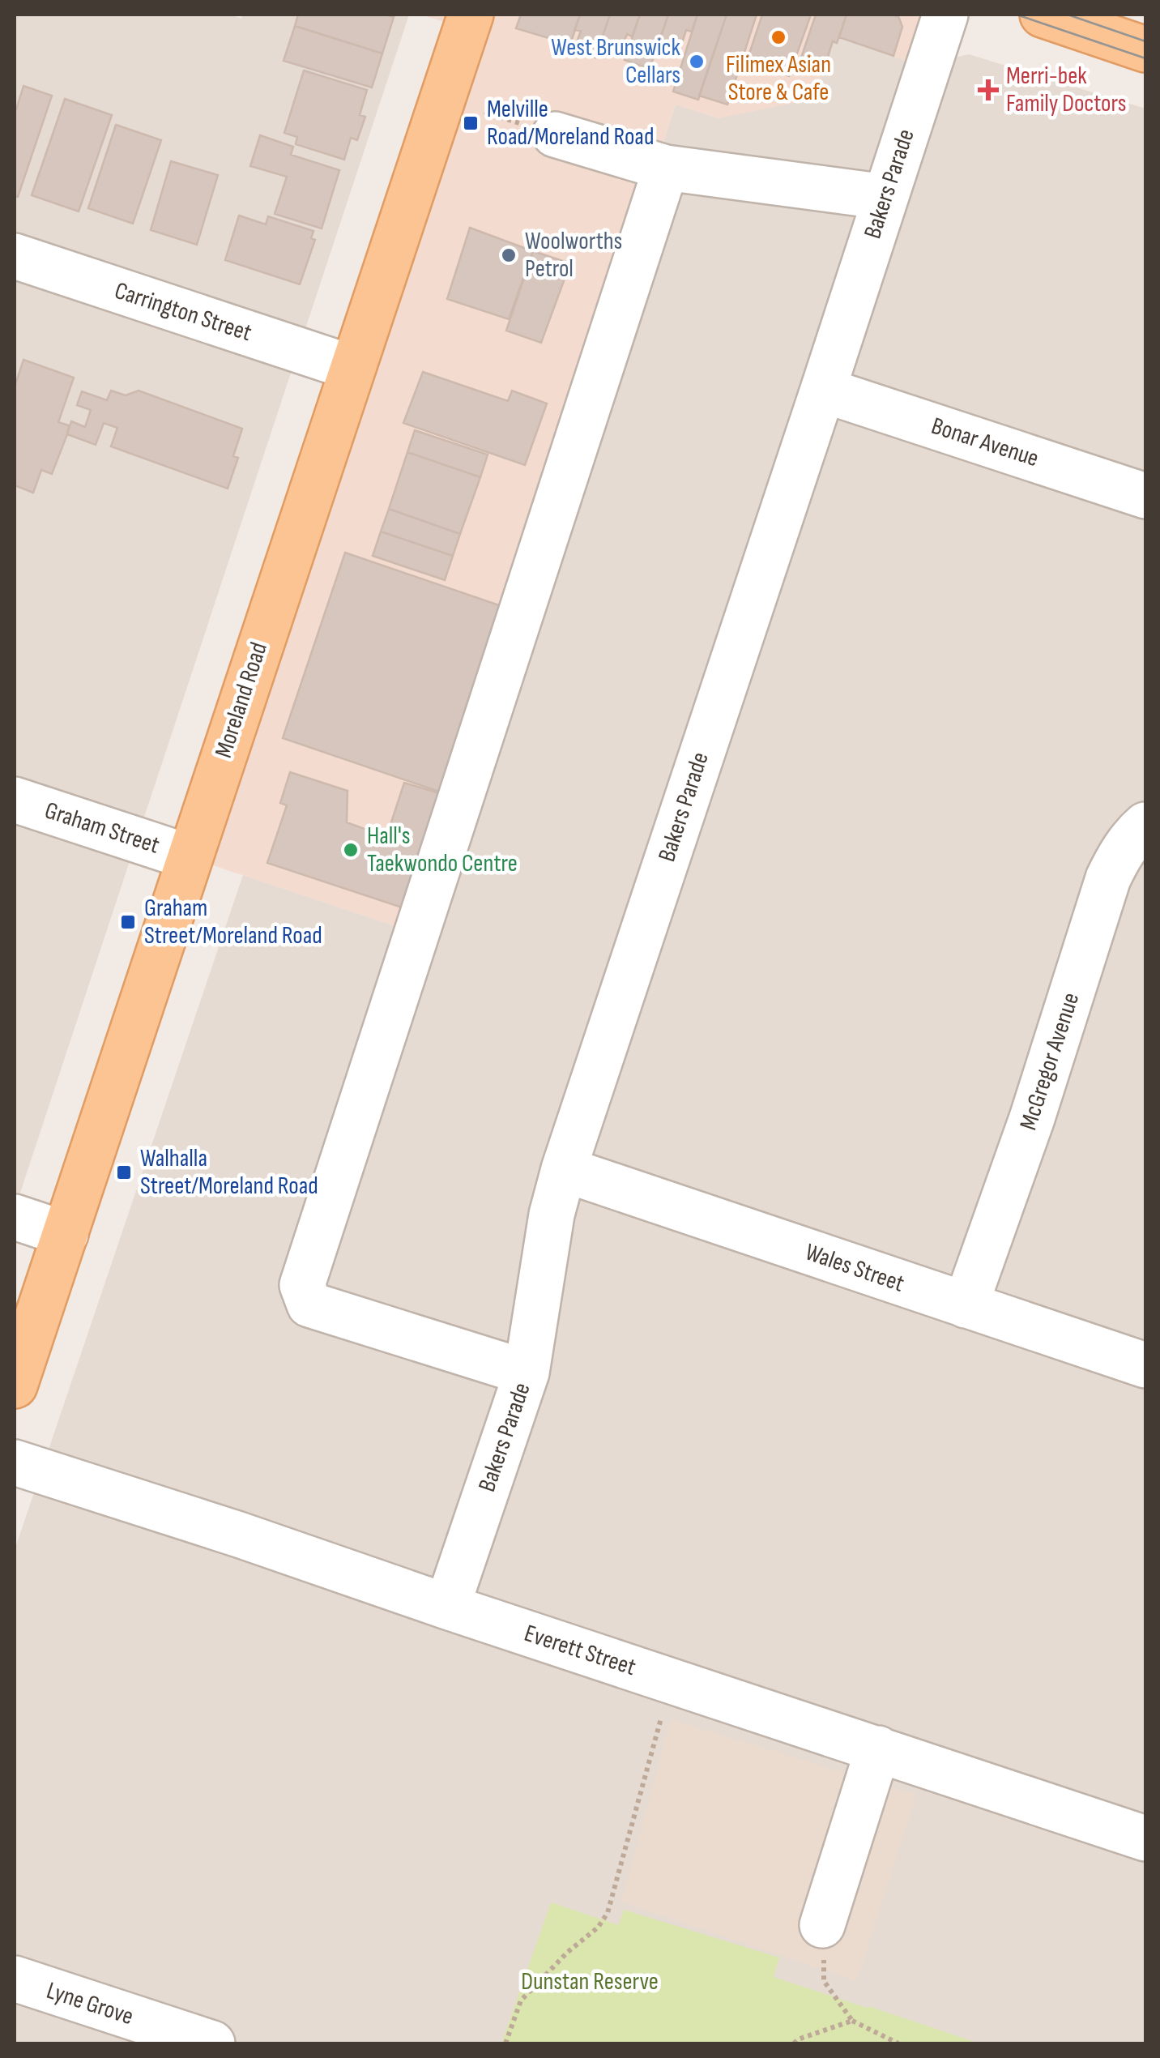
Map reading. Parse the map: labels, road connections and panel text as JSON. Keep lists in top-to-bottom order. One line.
{"streets":{"main road":["Moreland Road"],"street":["Bakers Parade","Carrington Street","Bonar Avenue","Graham Street","McGregor Avenue","Wales Street","Everett Street","Lyne Grove"]},"crossings":[["Bakers Parade","Bonar Avenue"],["Bakers Parade","Wales Street"],["Bakers Parade","Everett Street"],["Carrington Street","Moreland Road"],["Moreland Road","Graham Street"],["McGregor Avenue","Wales Street"]],"parks":["Dunstan Reserve"],"places":{"other":["Filimex Asian Store & Cafe","West Brunswick Cellars","Woolworths Petrol","Hall's Taekwondo Centre"],"health":["Merri-bek Family Doctors"],"transit":["Melville Road/Moreland Road","Graham Street/Moreland Road","Walhalla Street/Moreland Road"]}}
